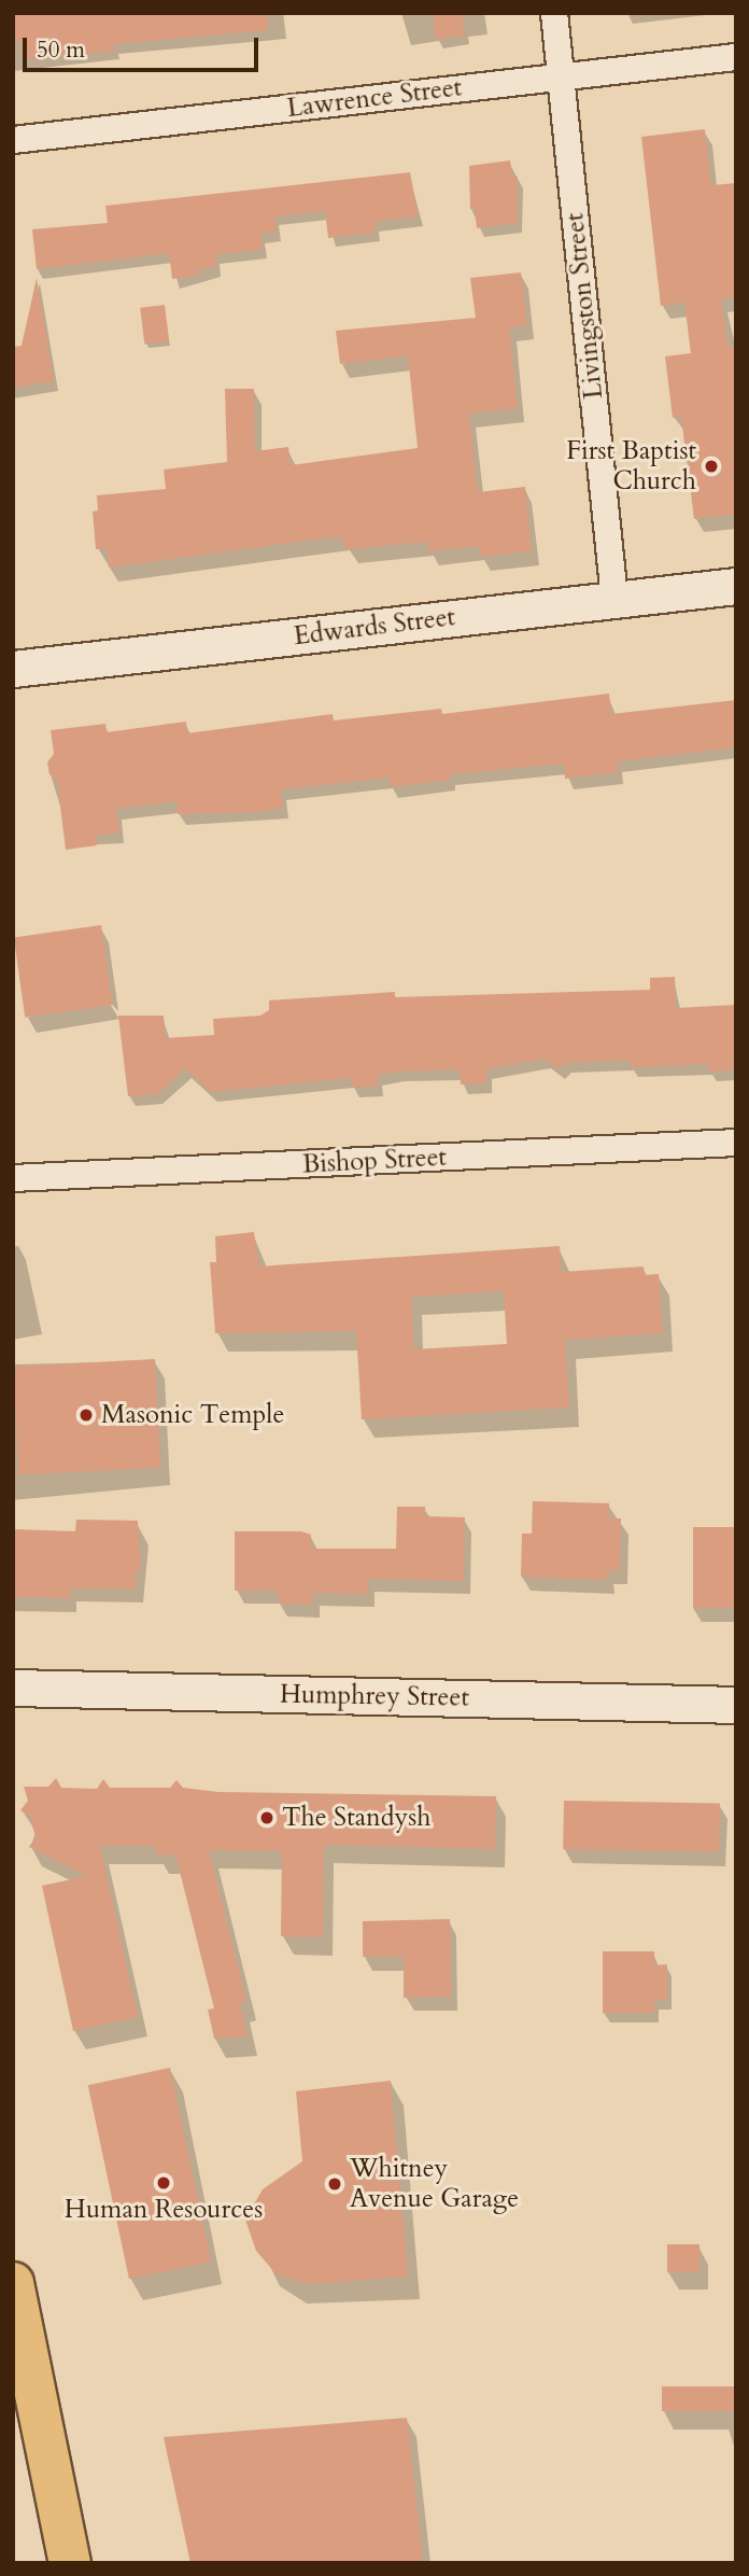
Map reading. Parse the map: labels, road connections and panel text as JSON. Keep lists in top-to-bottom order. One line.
{"streets":{"street":["Lawrence Street","Livingston Street","Edwards Street","Bishop Street","Humphrey Street"]},"crossings":[["Lawrence Street","Livingston Street"],["Livingston Street","Edwards Street"]],"places":["First Baptist Church","Masonic Temple","The Standysh","Human Resources","Whitney Avenue Garage"],"scale_bar":"50 m"}
